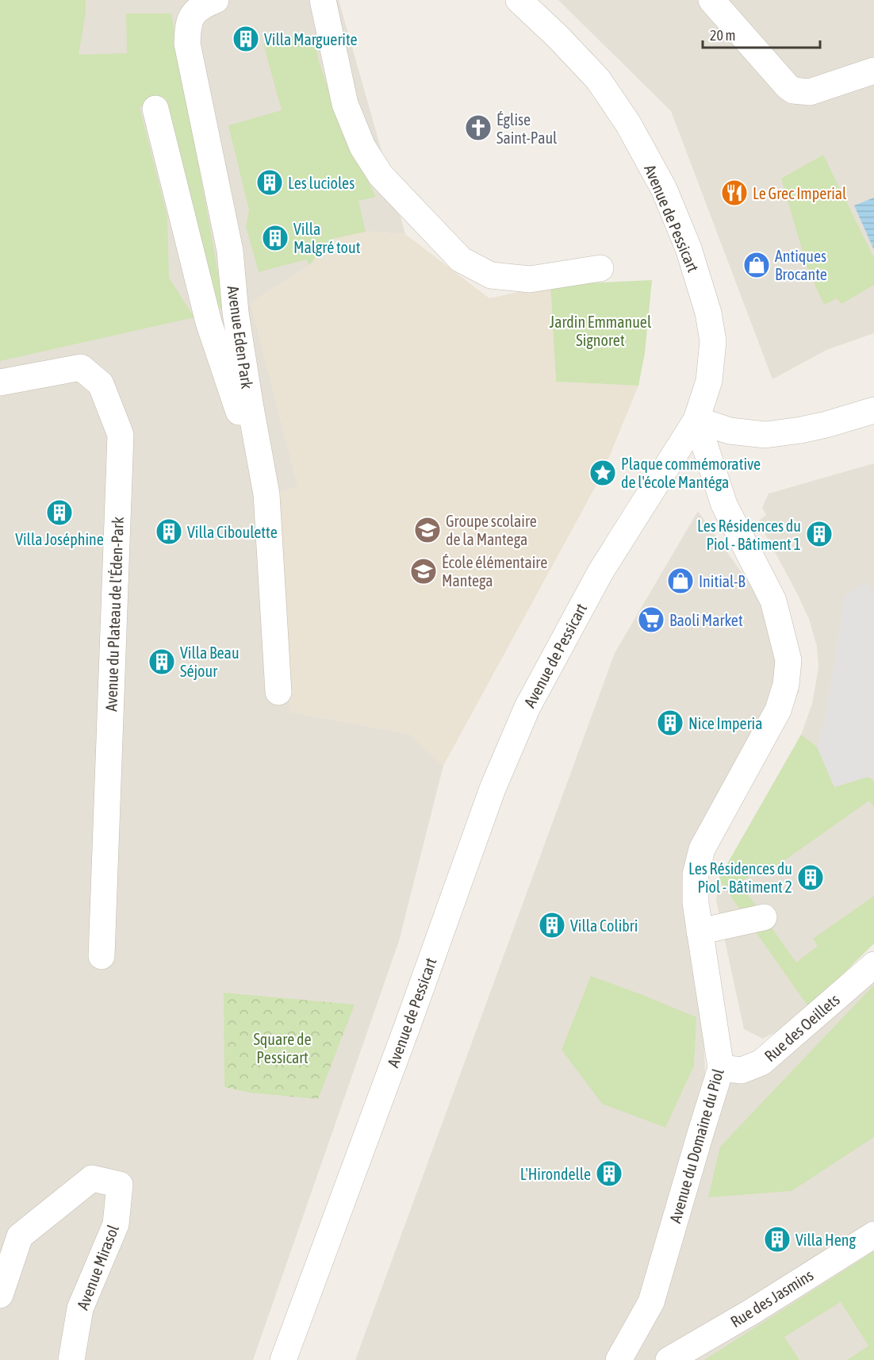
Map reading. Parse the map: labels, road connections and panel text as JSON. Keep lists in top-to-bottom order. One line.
{"streets":{"street":["Avenue de Pessicart","Avenue Eden Park","Avenue du Plateau de l'Éden-Park","Rue des Oeillets","Avenue du Domaine du Piol","Avenue Mirasol","Rue des Jasmins"]},"crossings":[["Avenue de Pessicart","Avenue du Domaine du Piol"],["Rue des Oeillets","Avenue du Domaine du Piol"]],"parks":["Jardin Emmanuel Signoret","Square de Pessicart"],"places":{"building":["Villa Marguerite","Les lucioles","Villa Malgré tout","Villa Joséphine","Villa Ciboulette","Les Résidences du Piol - Bâtiment 1","Villa Beau Séjour","Nice Imperia","Les Résidences du Piol - Bâtiment 2","Villa Colibri","L'Hirondelle","Villa Heng"],"church":["Église Saint-Paul"],"restaurant":["Le Grec Imperial"],"shop":["Antiques Brocante","Initial-B"],"place":["Plaque commémorative de l'école Mantéga"],"school or university":["Groupe scolaire de la Mantega","École élémentaire Mantega"],"supermarket":["Baoli Market"]},"scale_bar":"20 m"}
